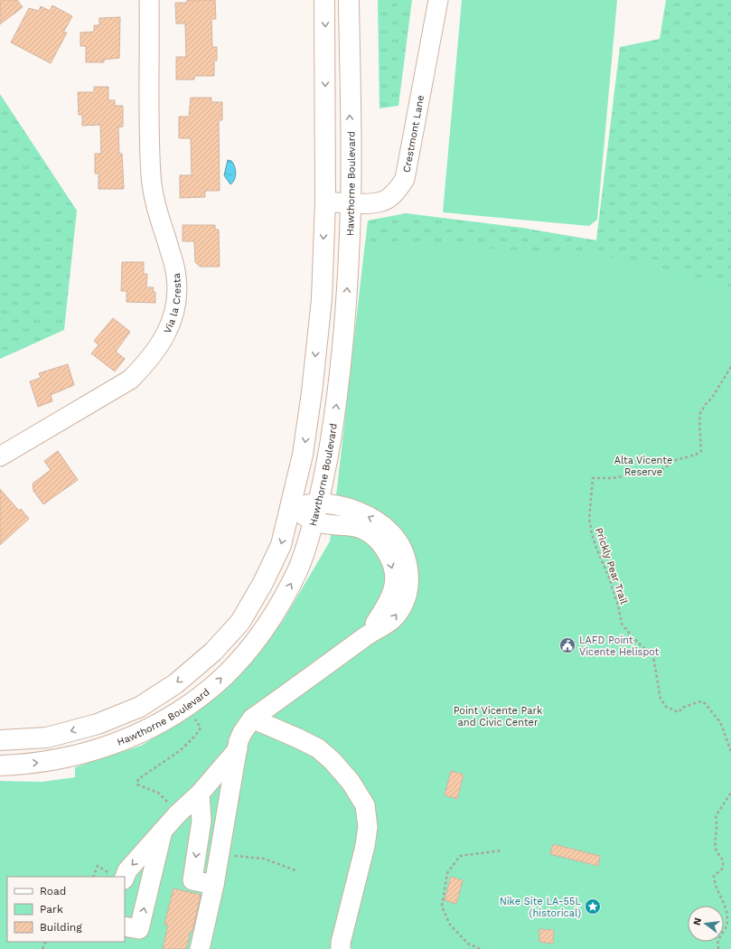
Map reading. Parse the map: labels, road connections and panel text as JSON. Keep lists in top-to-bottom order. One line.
{"streets":{"main road":["Hawthorne Boulevard"],"street":["Crestmont Lane","Via la Cresta"],"path":["Prickly Pear Trail"]},"crossings":[["Crestmont Lane","Hawthorne Boulevard"]],"parks":["Alta Vicente Reserve","Point Vicente Park and Civic Center"],"places":{"public building":["LAFD Point Vicente Helispot"],"place":["Nike Site LA-55L (historical)"]},"legend":["Road","Park","Building"],"north":"left"}
